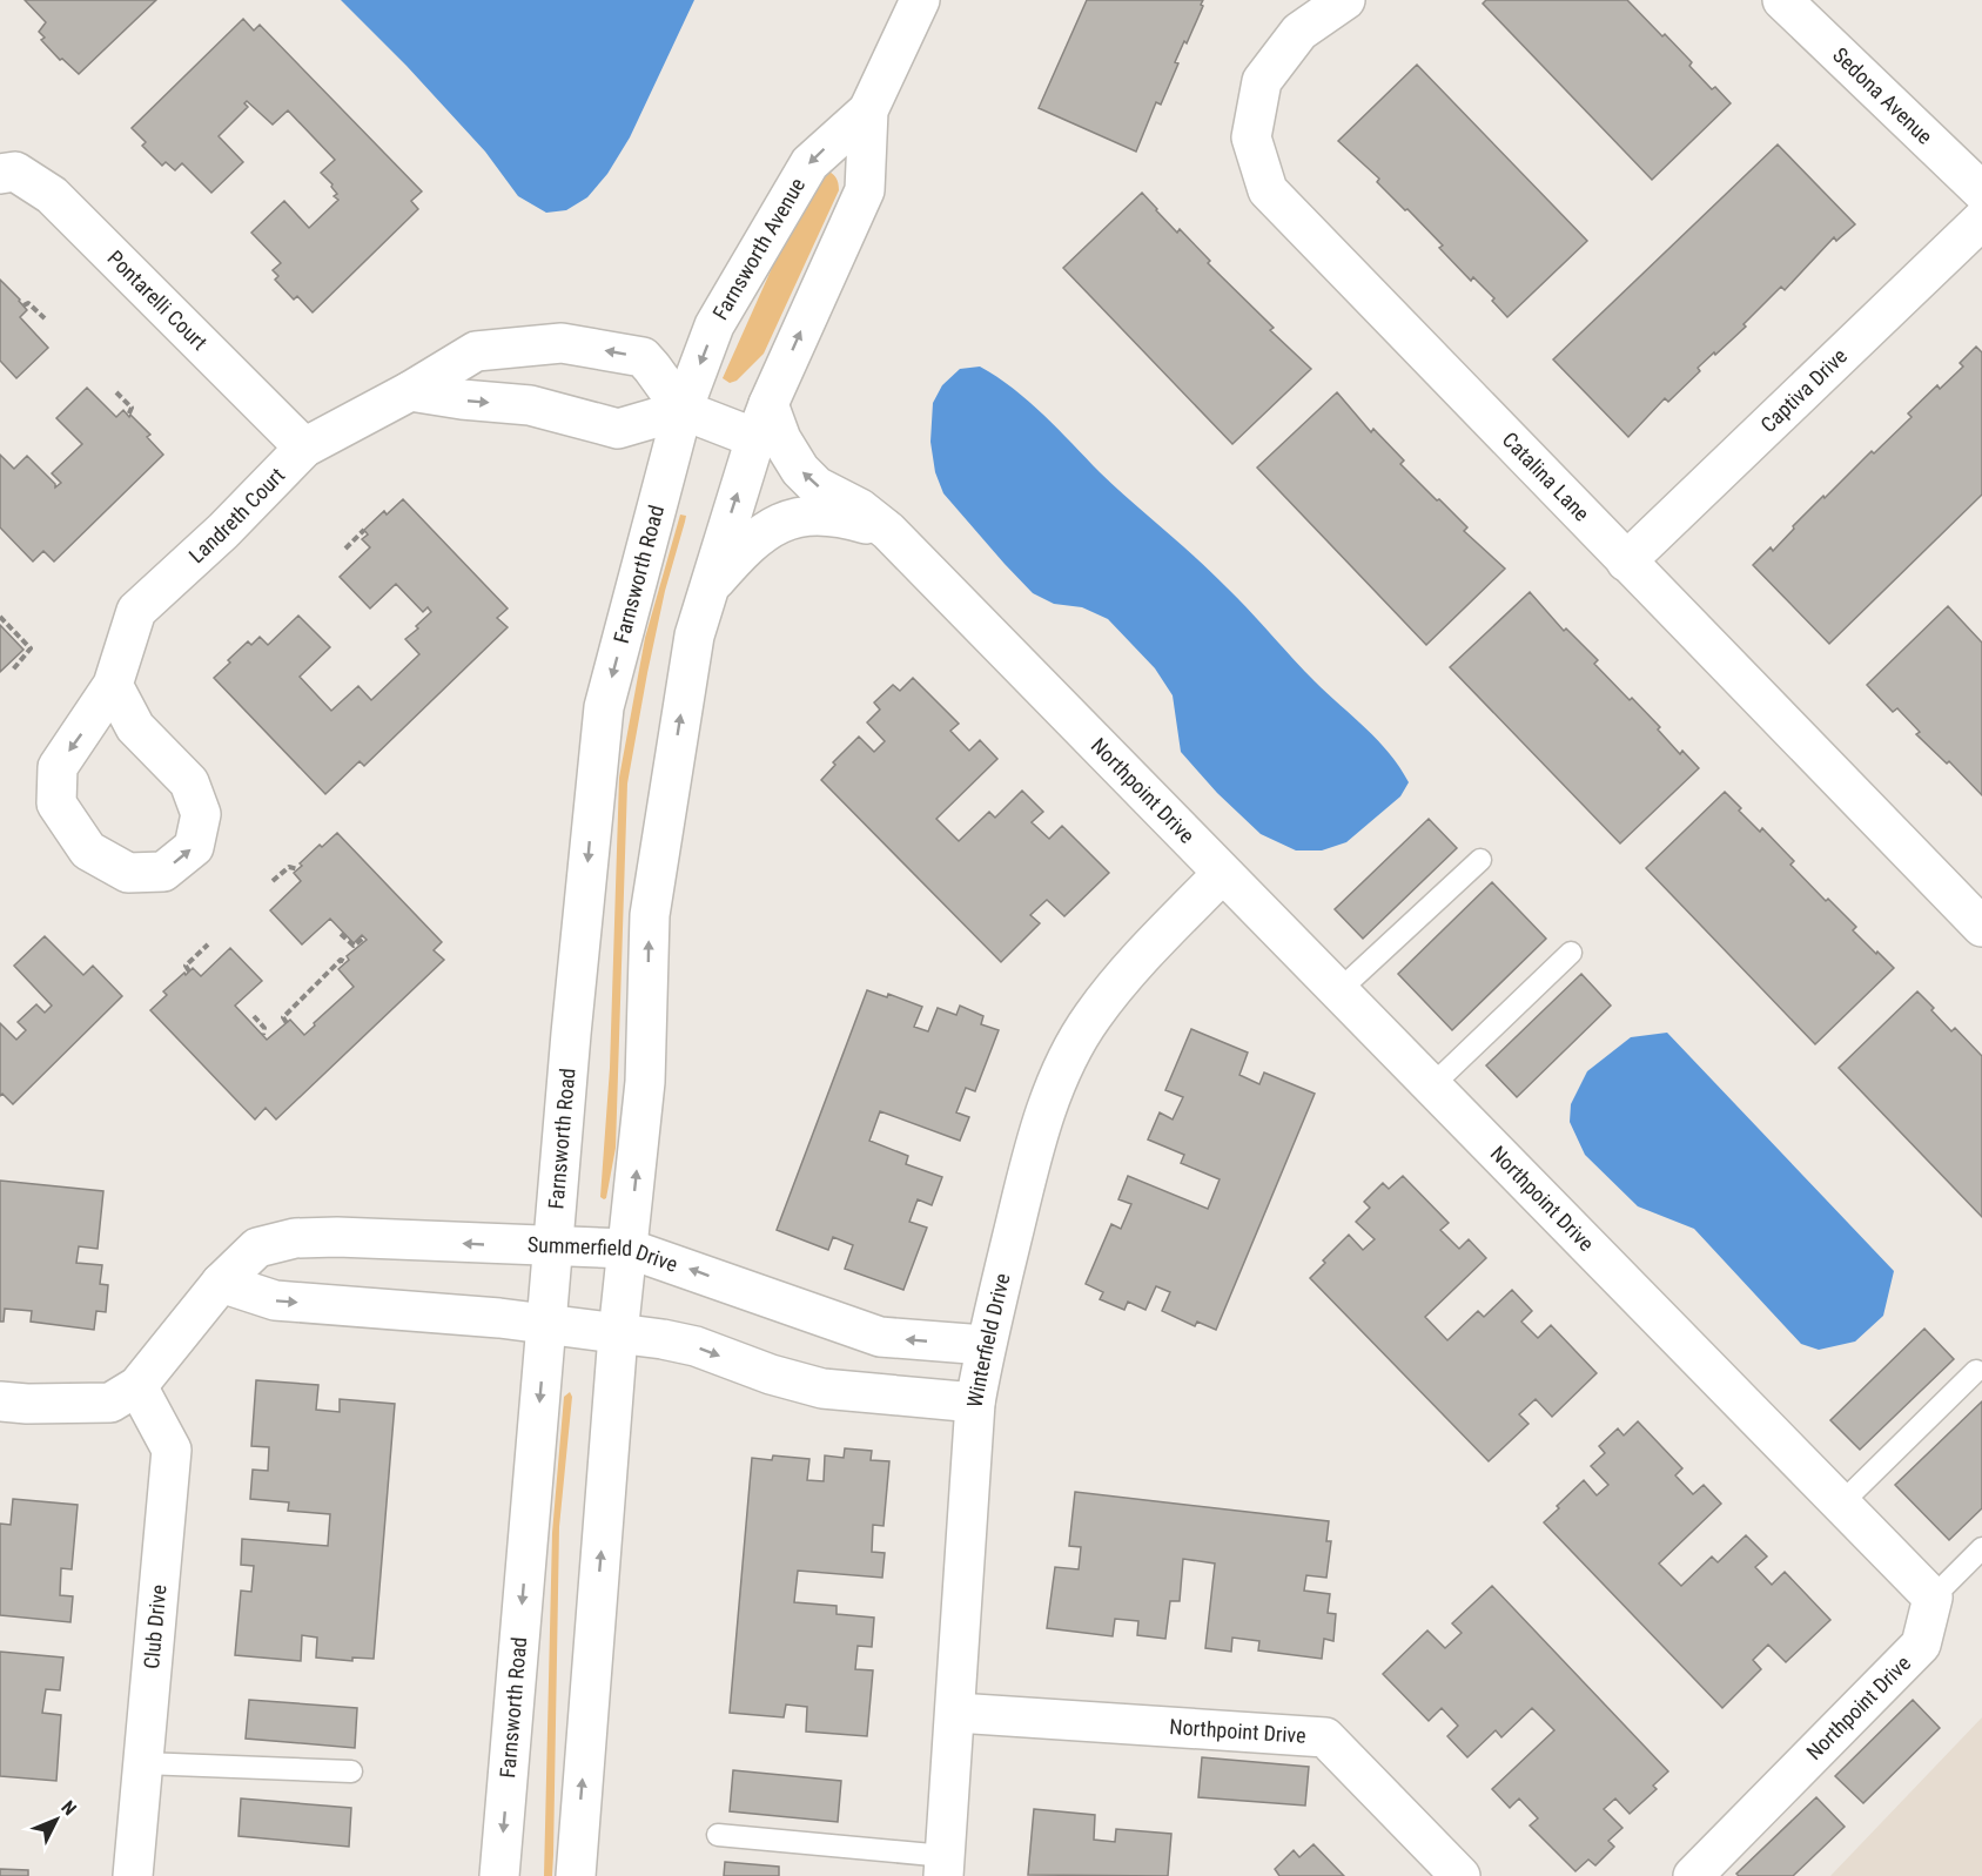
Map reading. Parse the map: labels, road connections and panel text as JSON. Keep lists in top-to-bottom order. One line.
{"streets":{"street":["Sedona Avenue","Farnsworth Avenue","Pontarelli Court","Captiva Drive","Catalina Lane","Landreth Court","Farnsworth Road","Northpoint Drive","Summerfield Drive","Winterfield Drive","Club Drive"]},"crossings":[["Farnsworth Avenue","Landreth Court"],["Farnsworth Avenue","Farnsworth Road"],["Farnsworth Avenue","Northpoint Drive"],["Pontarelli Court","Landreth Court"],["Captiva Drive","Catalina Lane"],["Landreth Court","Farnsworth Road"],["Farnsworth Road","Summerfield Drive"],["Northpoint Drive","Winterfield Drive"],["Summerfield Drive","Winterfield Drive"],["Summerfield Drive","Club Drive"]],"north":"top right"}
